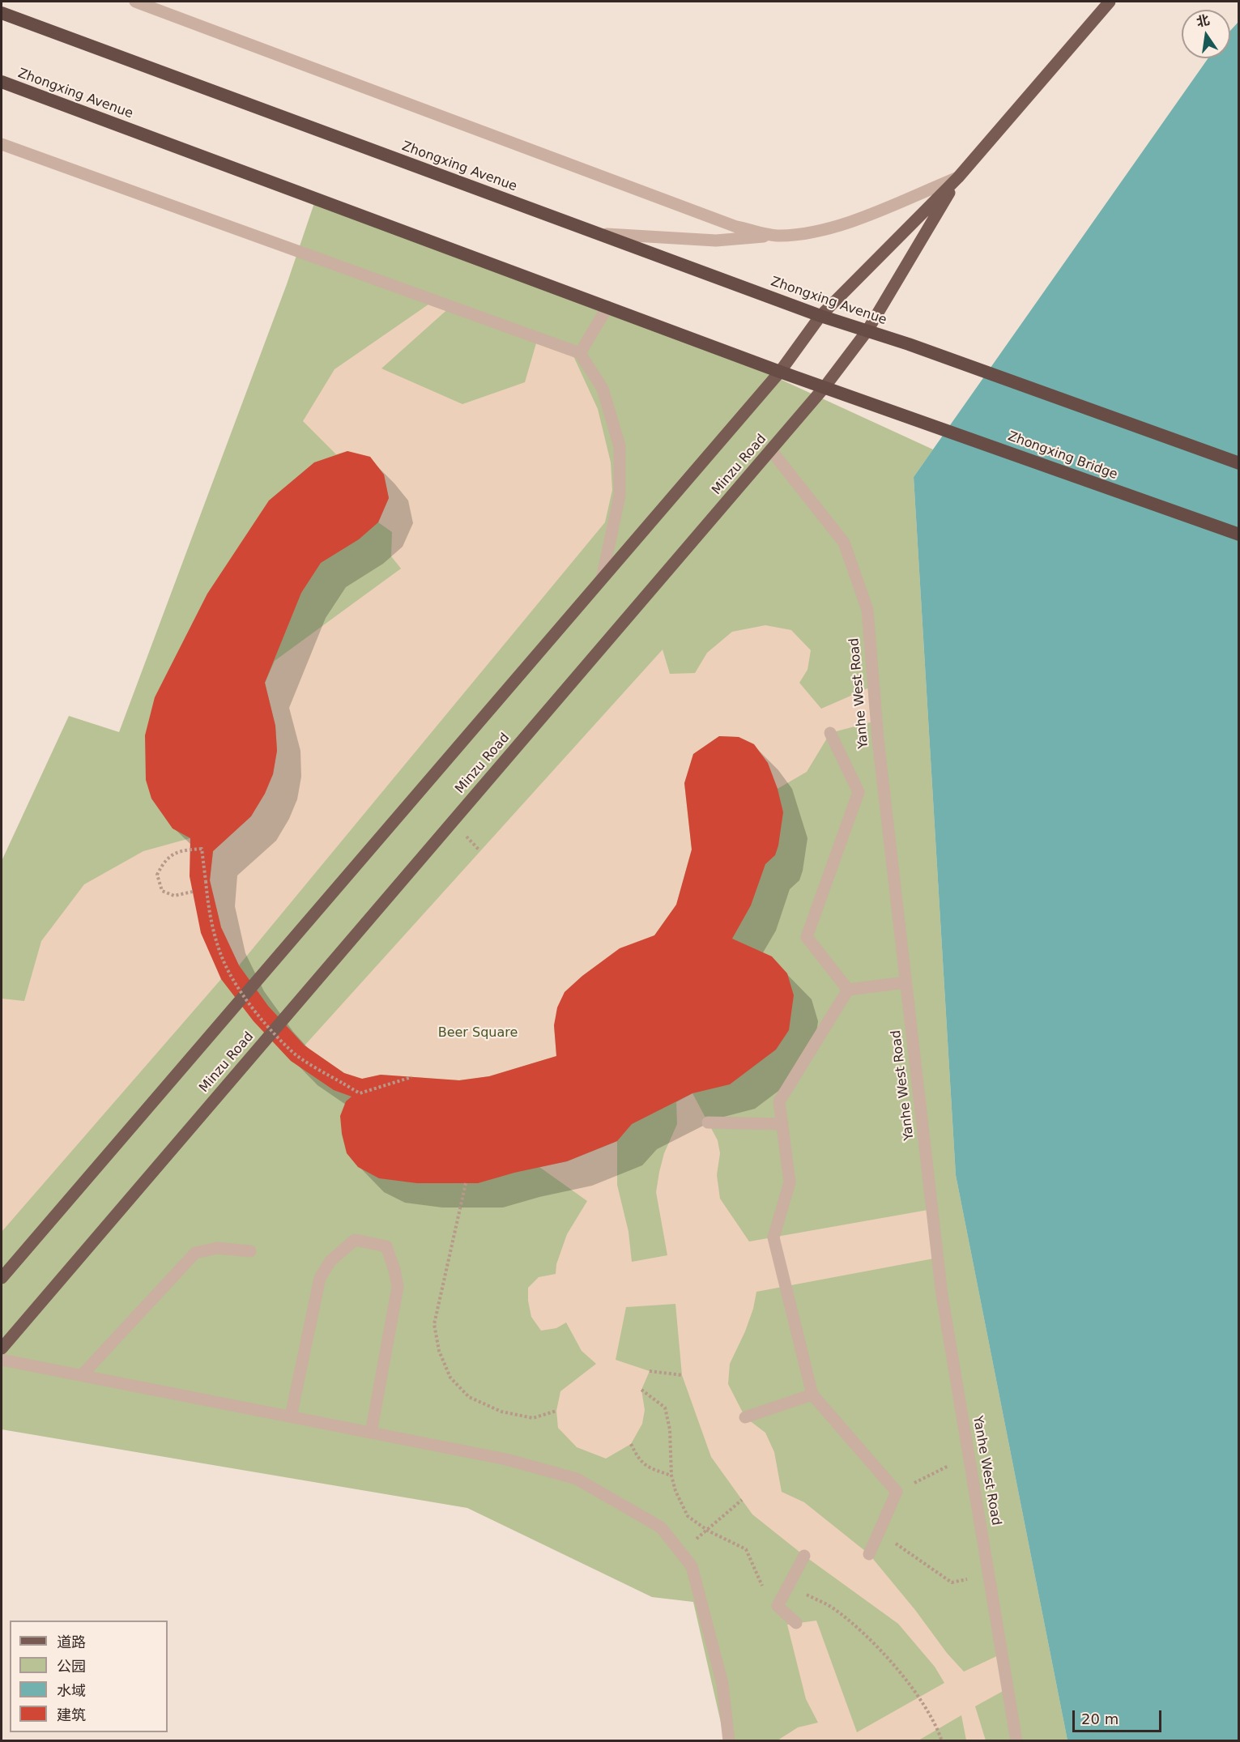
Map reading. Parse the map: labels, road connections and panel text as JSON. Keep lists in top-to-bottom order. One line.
{"streets":{"highway":["Zhongxing Avenue","Zhongxing Bridge"],"main road":["Minzu Road"],"street":["Yanhe West Road"]},"crossings":[["Zhongxing Avenue","Zhongxing Bridge"],["Zhongxing Avenue","Minzu Road"],["Minzu Road","Yanhe West Road"]],"parks":["Beer Square"],"legend":["道路","公园","水域","建筑"],"scale_bar":"20 m","north":"top"}
